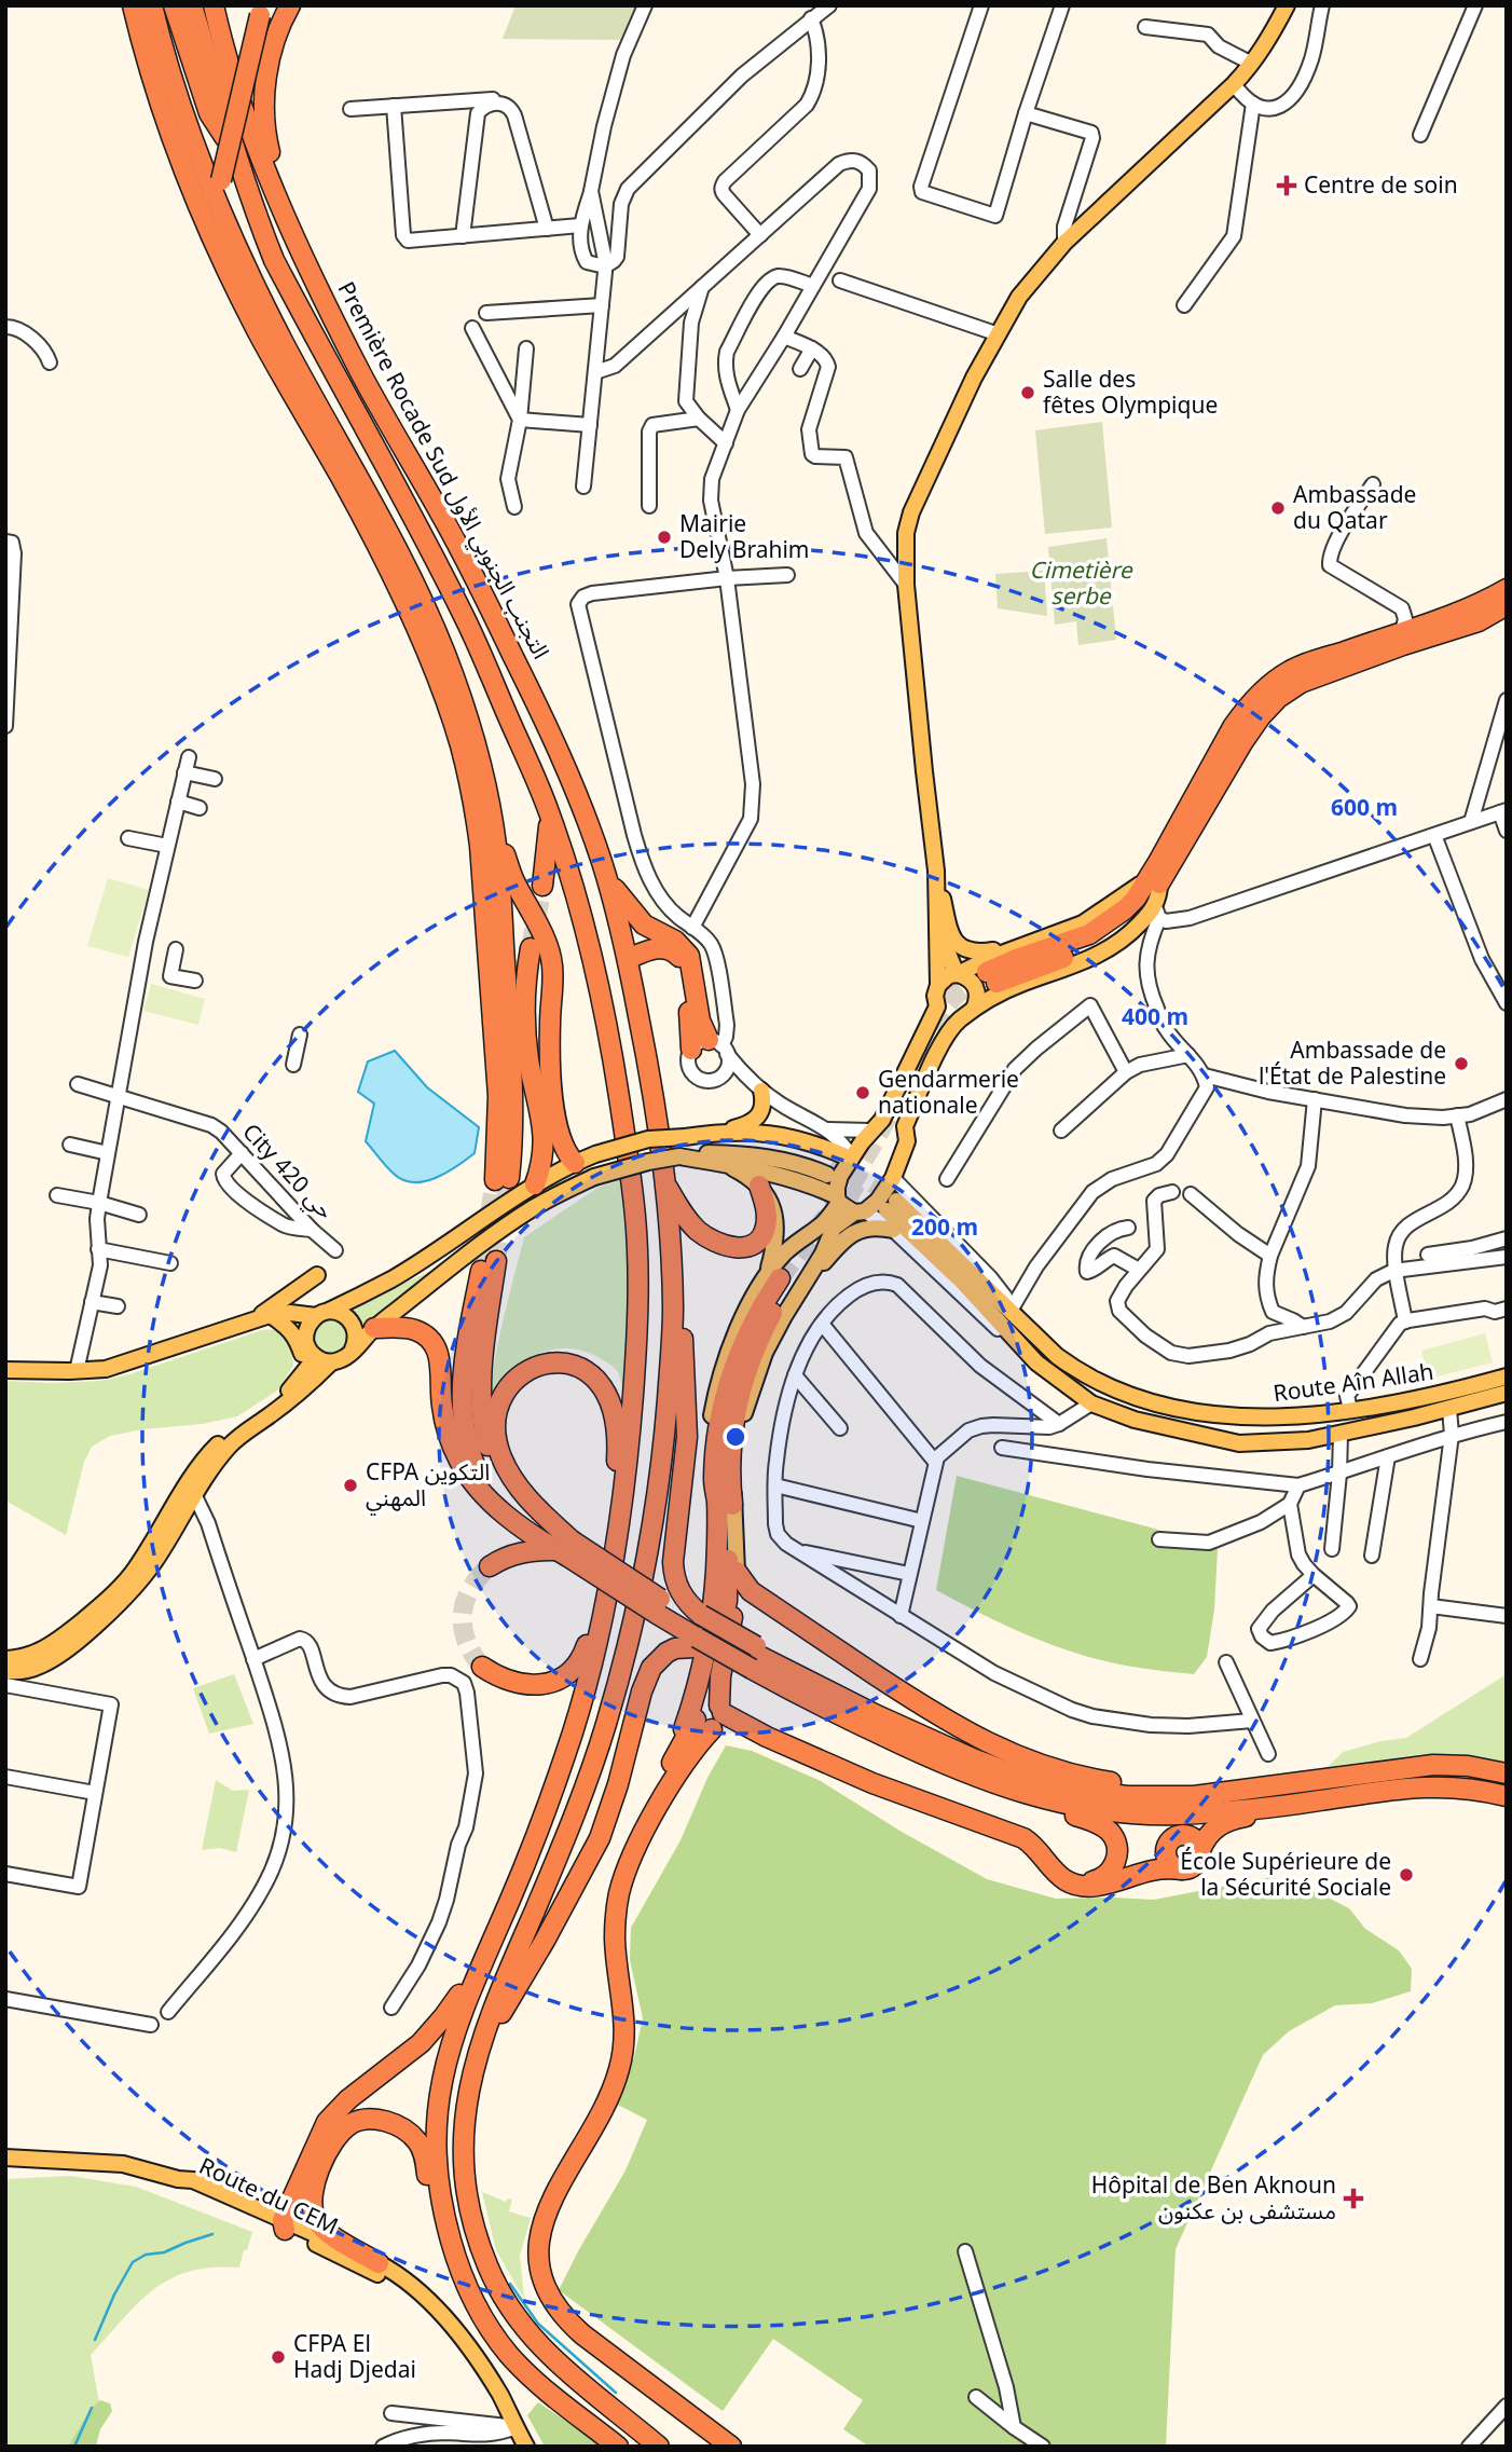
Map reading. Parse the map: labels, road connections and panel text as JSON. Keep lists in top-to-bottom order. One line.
{"streets":{"highway":["Première Rocade Sud التجنب الجنوبي الأول"],"main road":["Route Aîn Allah","Route du CEM"],"street":["City 420 حي"]},"parks":["Cimetière serbe"],"places":{"health":["Centre de soin","Hôpital de Ben Aknoun مستشفى بن عكنون"],"other":["Salle des fêtes Olympique","Ambassade du Qatar","Mairie Dely Brahim","Ambassade de l'État de Palestine","Gendarmerie nationale","CFPA التكوين المهني","École Supérieure de la Sécurité Sociale","CFPA El Hadj Djedai"]},"rings":["600 m","400 m","200 m"]}
